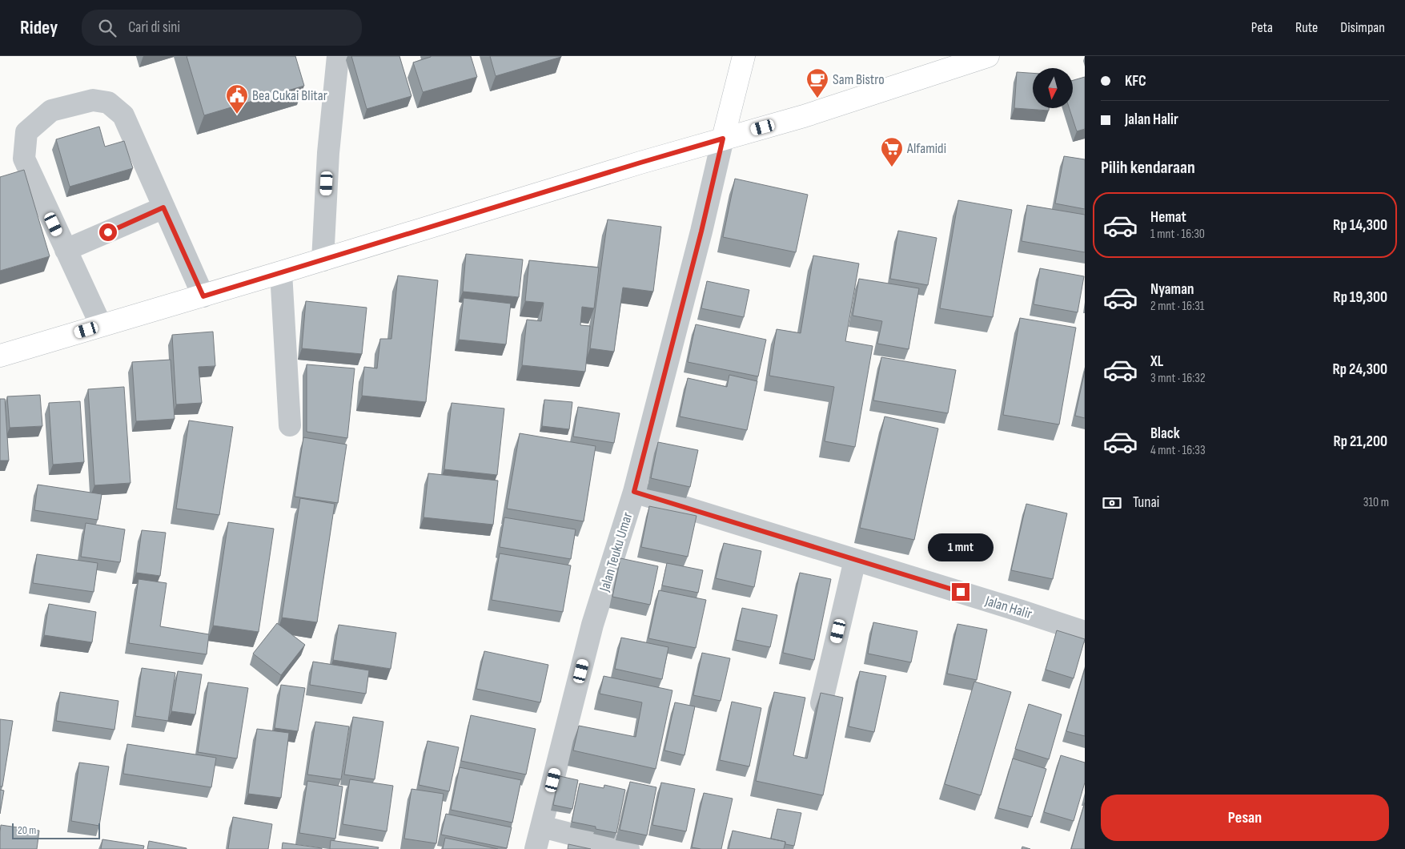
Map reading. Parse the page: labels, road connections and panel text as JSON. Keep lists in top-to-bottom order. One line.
{"streets":{"street":["Jalan Teuku Umar","Jalan Halir"]},"crossings":[["Jalan Teuku Umar","Jalan Halir"]],"places":{"cafe":["Sam Bistro"],"public building":["Bea Cukai Blitar"],"supermarket":["Alfamidi"]},"scale_bar":"20 m","north":"bottom","page":{"header":"Ridey","search":"Cari di sini","nav":["Peta","Rute","Disimpan"],"banner":["KFC","Jalan Halir"],"heading":"Pilih kendaraan","list":[{"name":"Hemat","note":"1 mnt · 16:30","value":"Rp 14,300"},{"name":"Nyaman","note":"2 mnt · 16:31","value":"Rp 19,300"},{"name":"XL","note":"3 mnt · 16:32","value":"Rp 24,300"},{"name":"Black","note":"4 mnt · 16:33","value":"Rp 21,200"}],"pay":["Tunai","310 m"],"bubble":"1 mnt","buttons":"Pesan","scale":"20 m"}}
